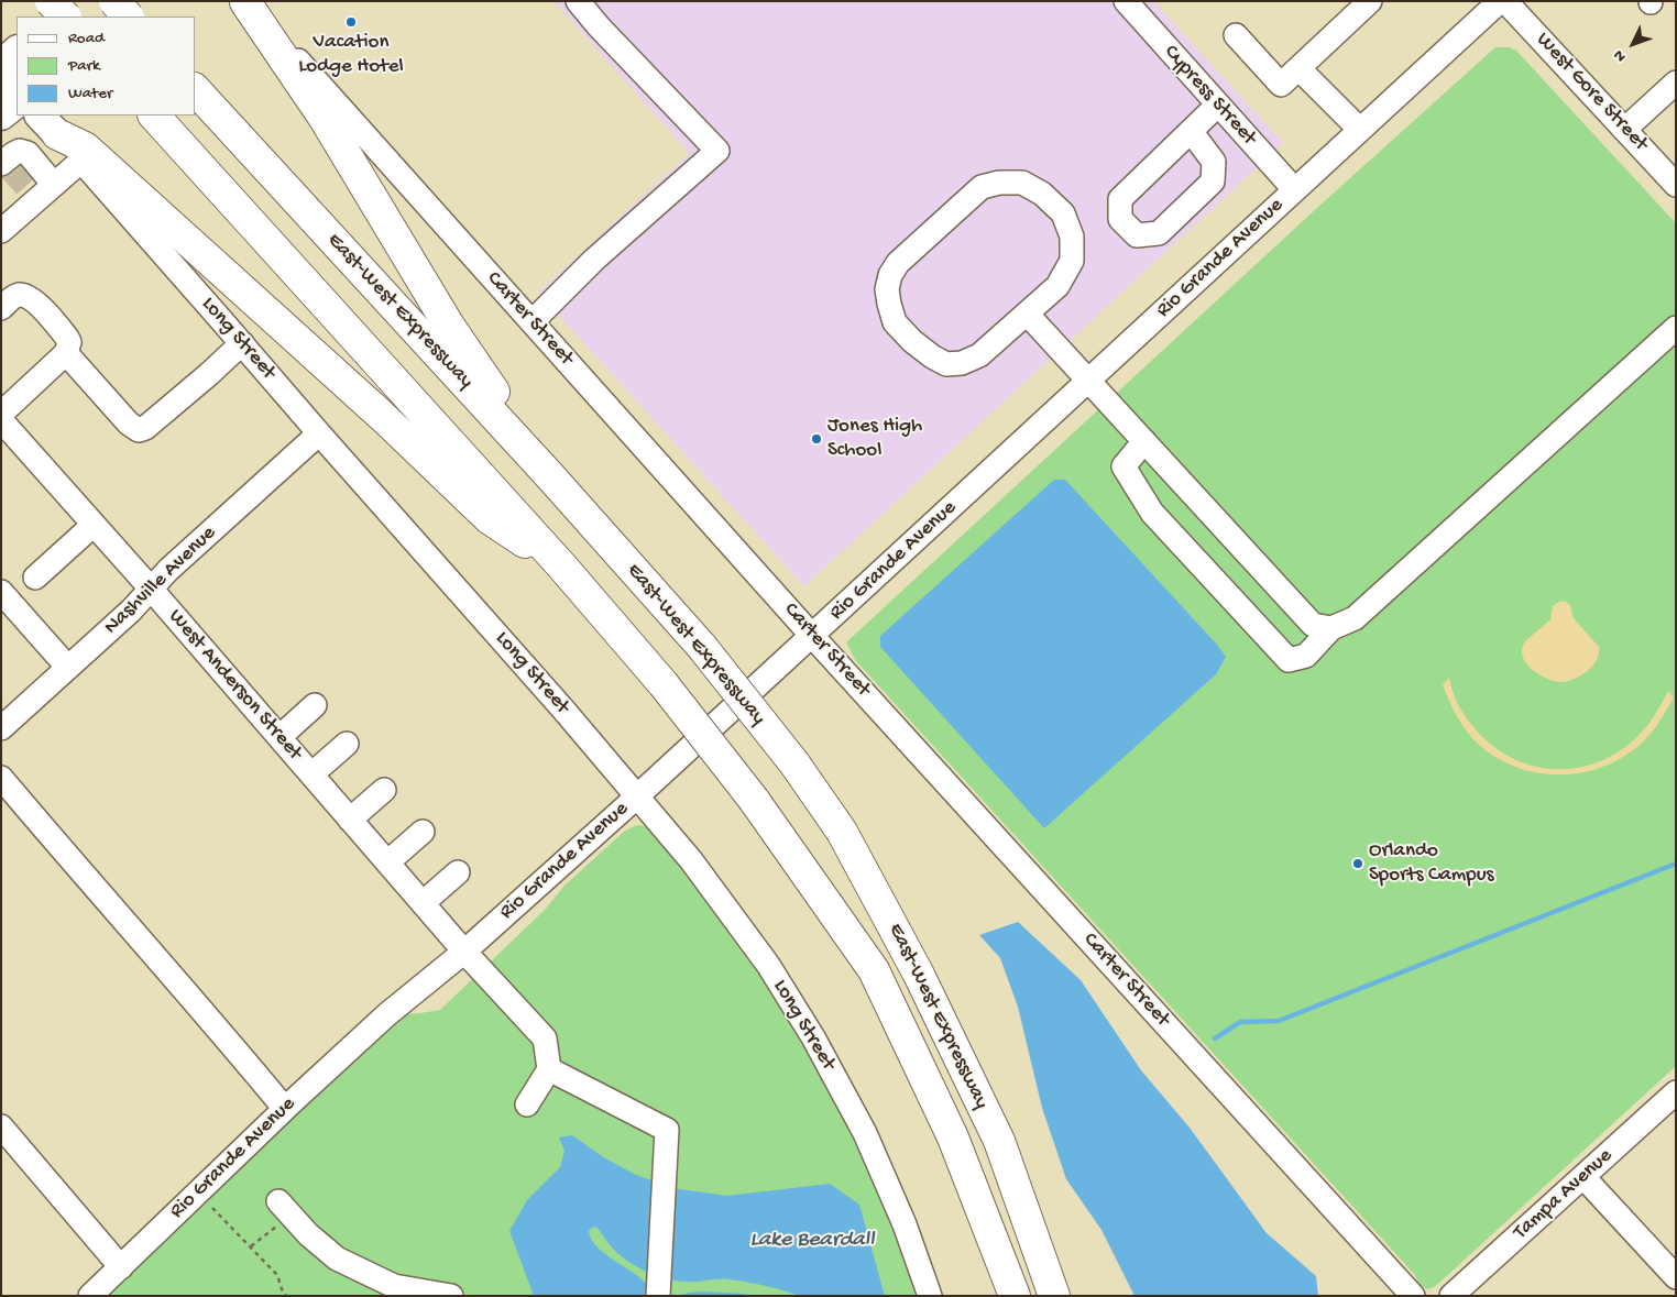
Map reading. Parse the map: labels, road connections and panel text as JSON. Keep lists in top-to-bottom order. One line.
{"streets":{"highway":["East-West Expressway"],"street":["West Gore Street","Cypress Street","Rio Grande Avenue","Carter Street","Long Street","Nashville Avenue","West Anderson Street","Tampa Avenue"]},"crossings":[["Cypress Street","Rio Grande Avenue"],["Rio Grande Avenue","Carter Street"],["Rio Grande Avenue","Long Street"],["Rio Grande Avenue","West Anderson Street"],["Long Street","Nashville Avenue"],["Nashville Avenue","West Anderson Street"]],"water":["Lake Beardall"],"places":["Vacation Lodge Hotel","Jones High School","Orlando Sports Campus"],"legend":["Road","Park","Water"],"north":"bottom left"}
